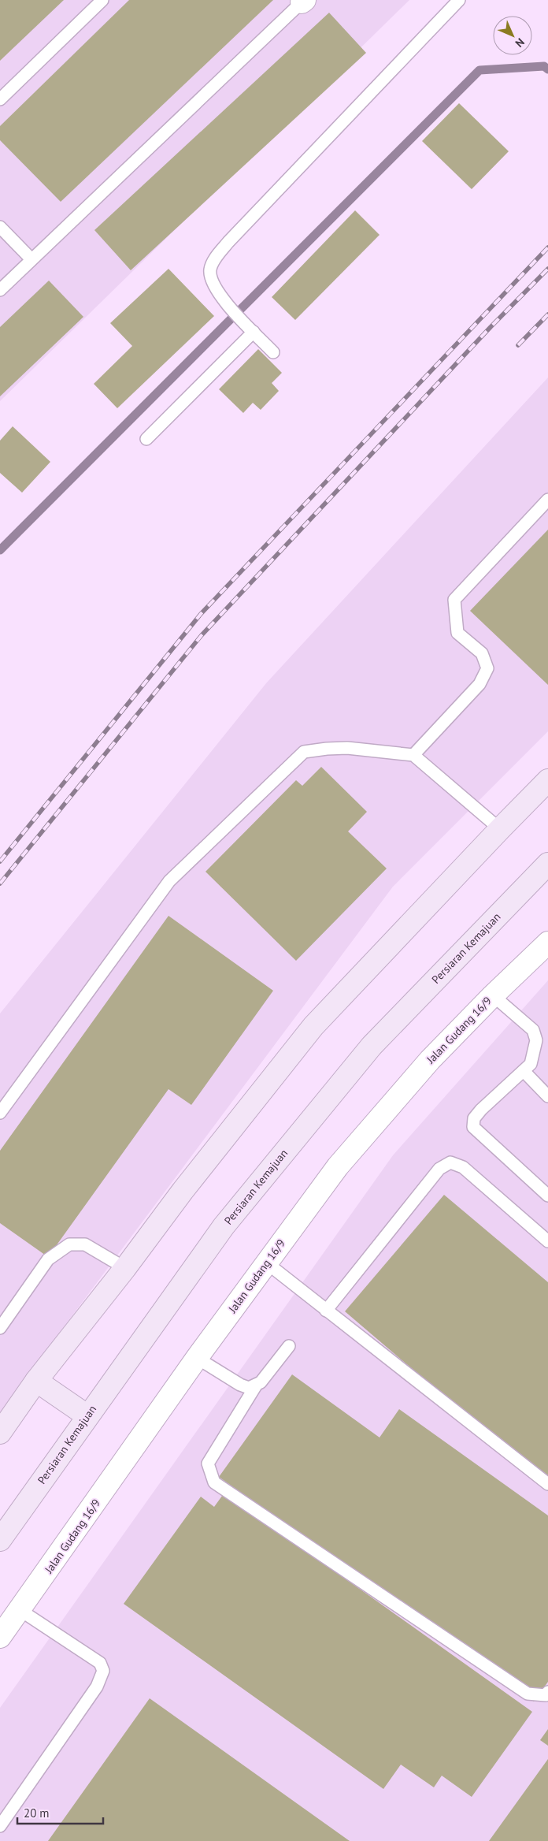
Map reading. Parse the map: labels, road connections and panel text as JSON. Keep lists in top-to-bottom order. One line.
{"streets":{"main road":["Persiaran Kemajuan"],"street":["Jalan Gudang 16/9"]},"scale_bar":"20 m","north":"bottom right"}
